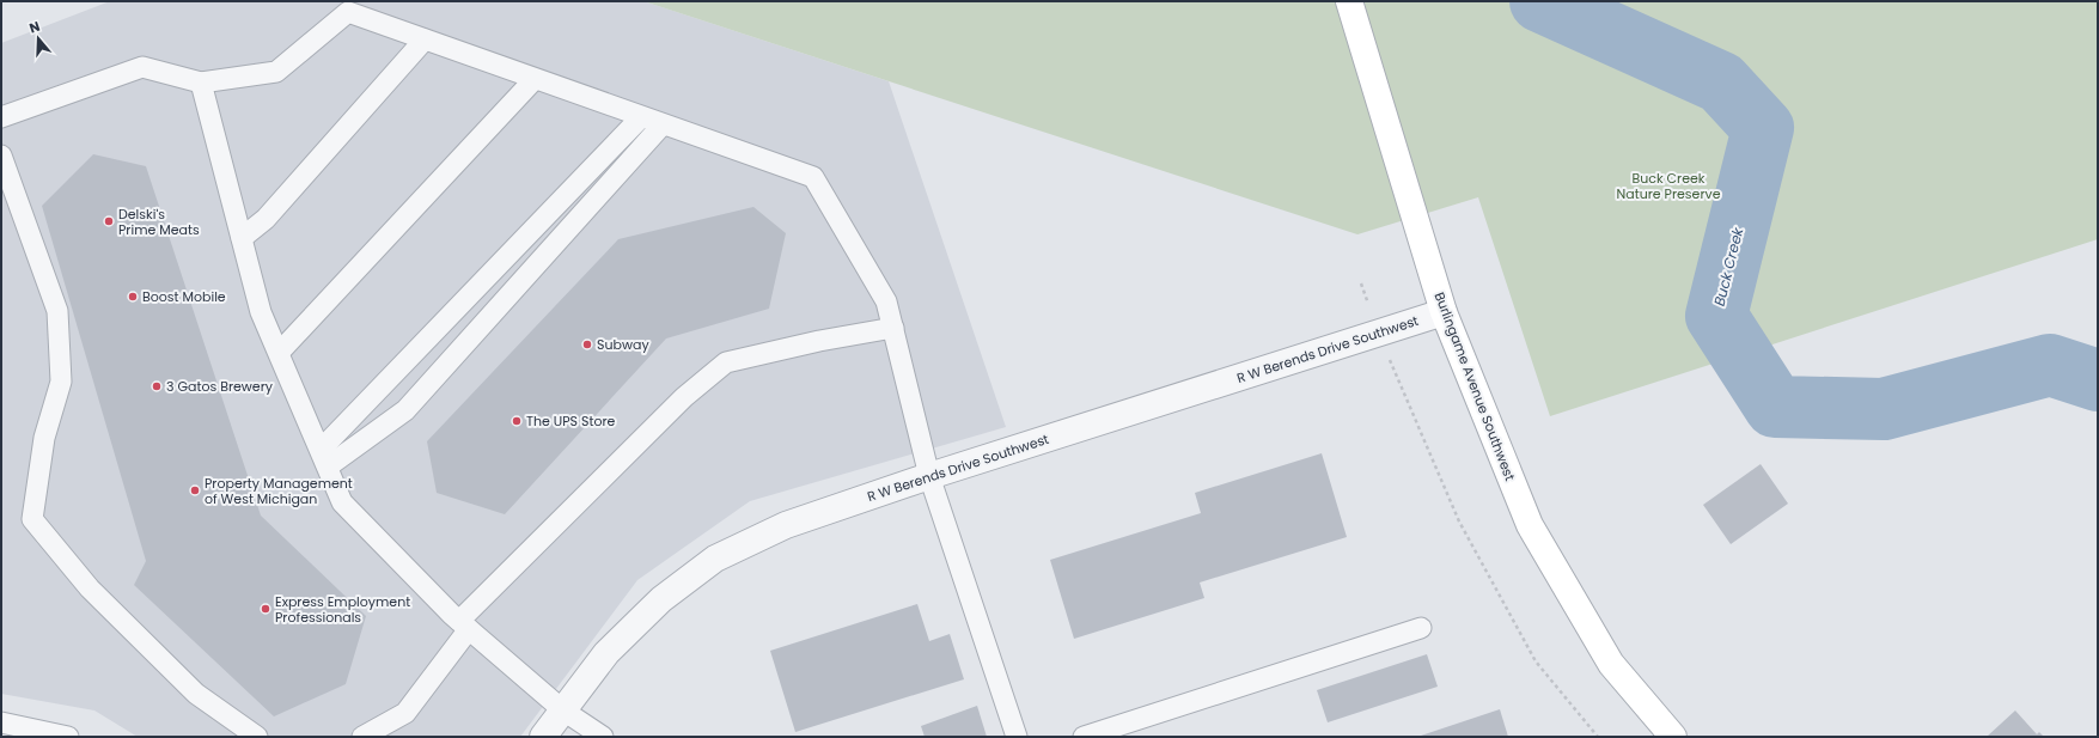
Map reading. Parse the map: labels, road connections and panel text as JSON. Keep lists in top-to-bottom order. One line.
{"streets":{"street":["R W Berends Drive Southwest","Burlingame Avenue Southwest"]},"crossings":[["R W Berends Drive Southwest","Burlingame Avenue Southwest"]],"water":["Buck Creek"],"parks":["Buck Creek Nature Preserve"],"places":["Delski's Prime Meats","Boost Mobile","Subway","3 Gatos Brewery","The UPS Store","Property Management of West Michigan","Express Employment Professionals"],"north":"top"}
